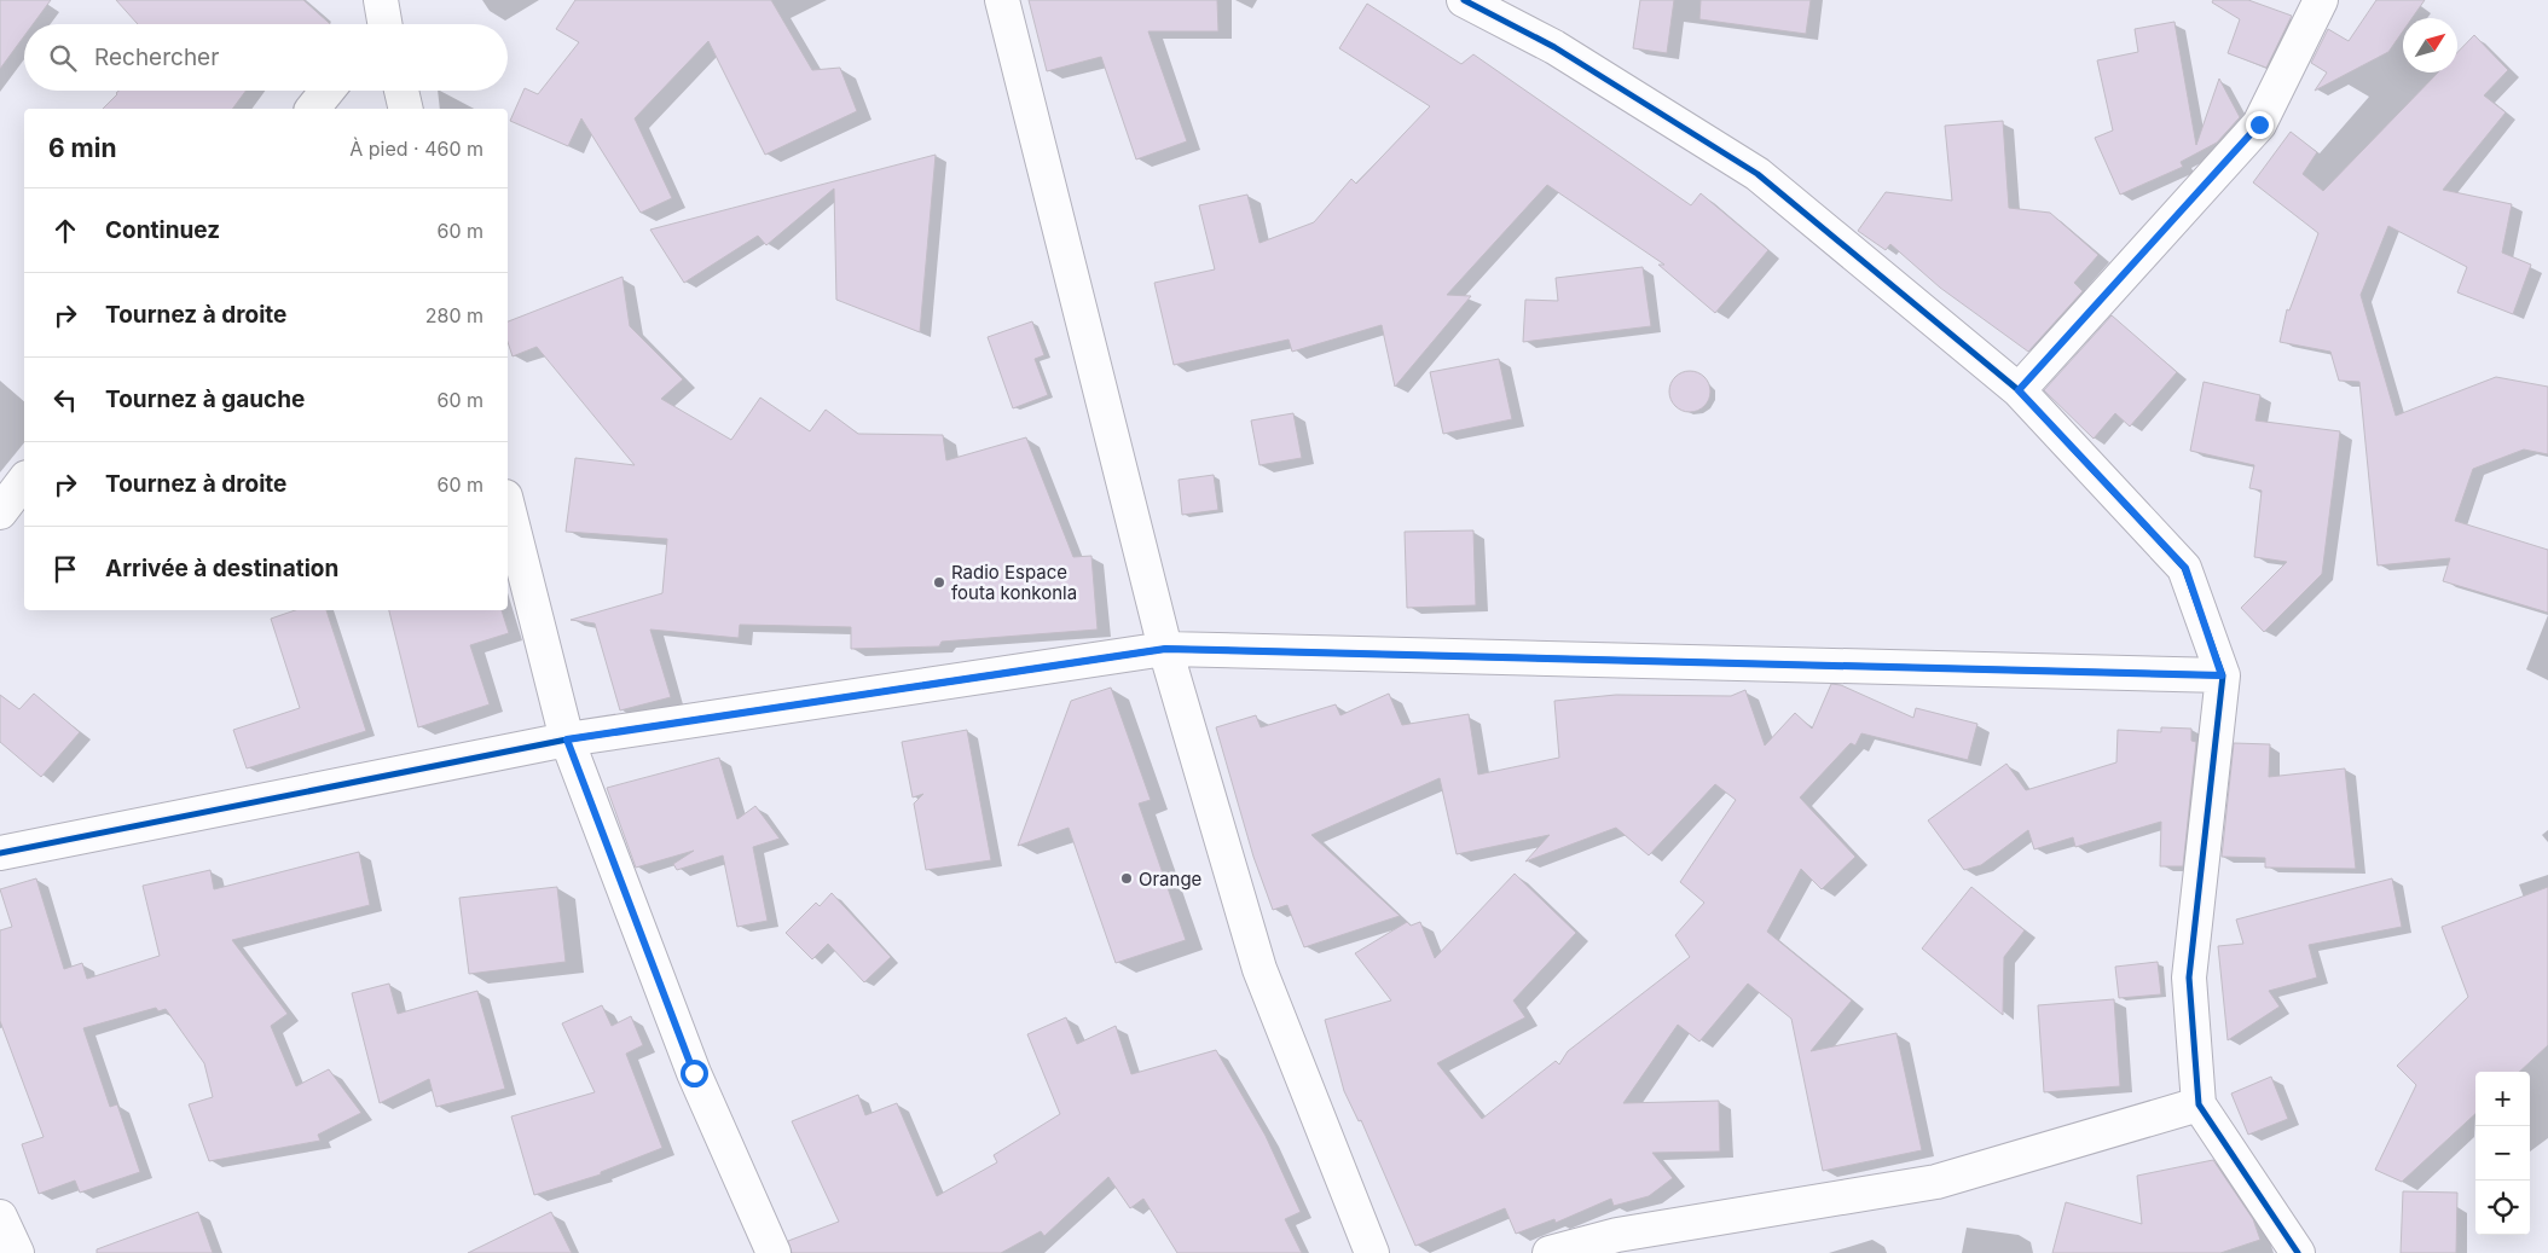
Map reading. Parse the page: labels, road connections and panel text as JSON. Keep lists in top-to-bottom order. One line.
{"places":["Radio Espace fouta konkonla","Orange"],"north":"top right","page":{"search":"Rechercher","heading":["6 min","À pied · 460 m"],"list":[["Continuez","60 m"],["Tournez à droite","280 m"],["Tournez à gauche","60 m"],["Tournez à droite","60 m"],"Arrivée à destination"],"map_buttons":["+","−"]}}
